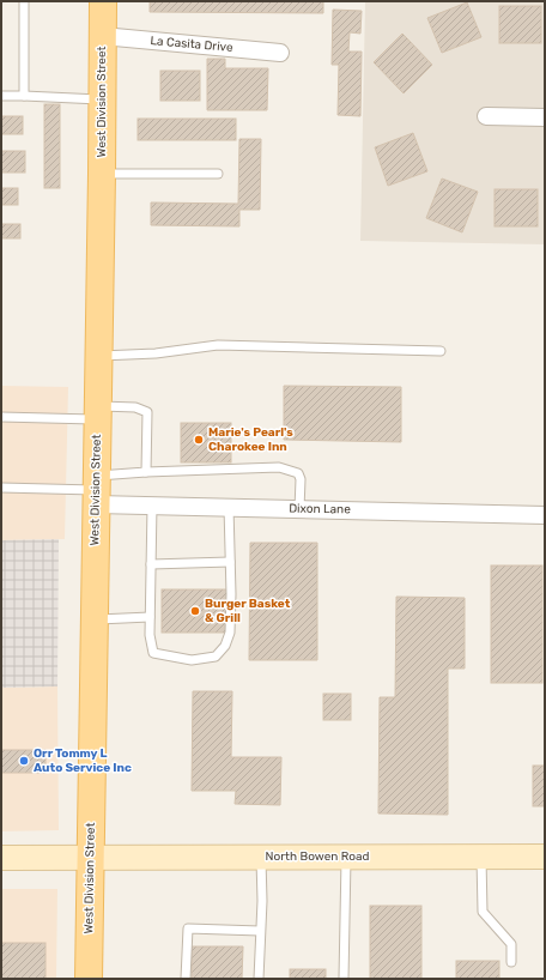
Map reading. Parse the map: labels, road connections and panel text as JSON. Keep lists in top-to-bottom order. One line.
{"streets":{"main road":["West Division Street"],"street":["La Casita Drive","Dixon Lane","North Bowen Road"]},"crossings":[["La Casita Drive","West Division Street"],["West Division Street","Dixon Lane"],["West Division Street","North Bowen Road"]],"places":["Marie's Pearl's Charokee Inn","Burger Basket & Grill","Orr Tommy L Auto Service Inc"]}
